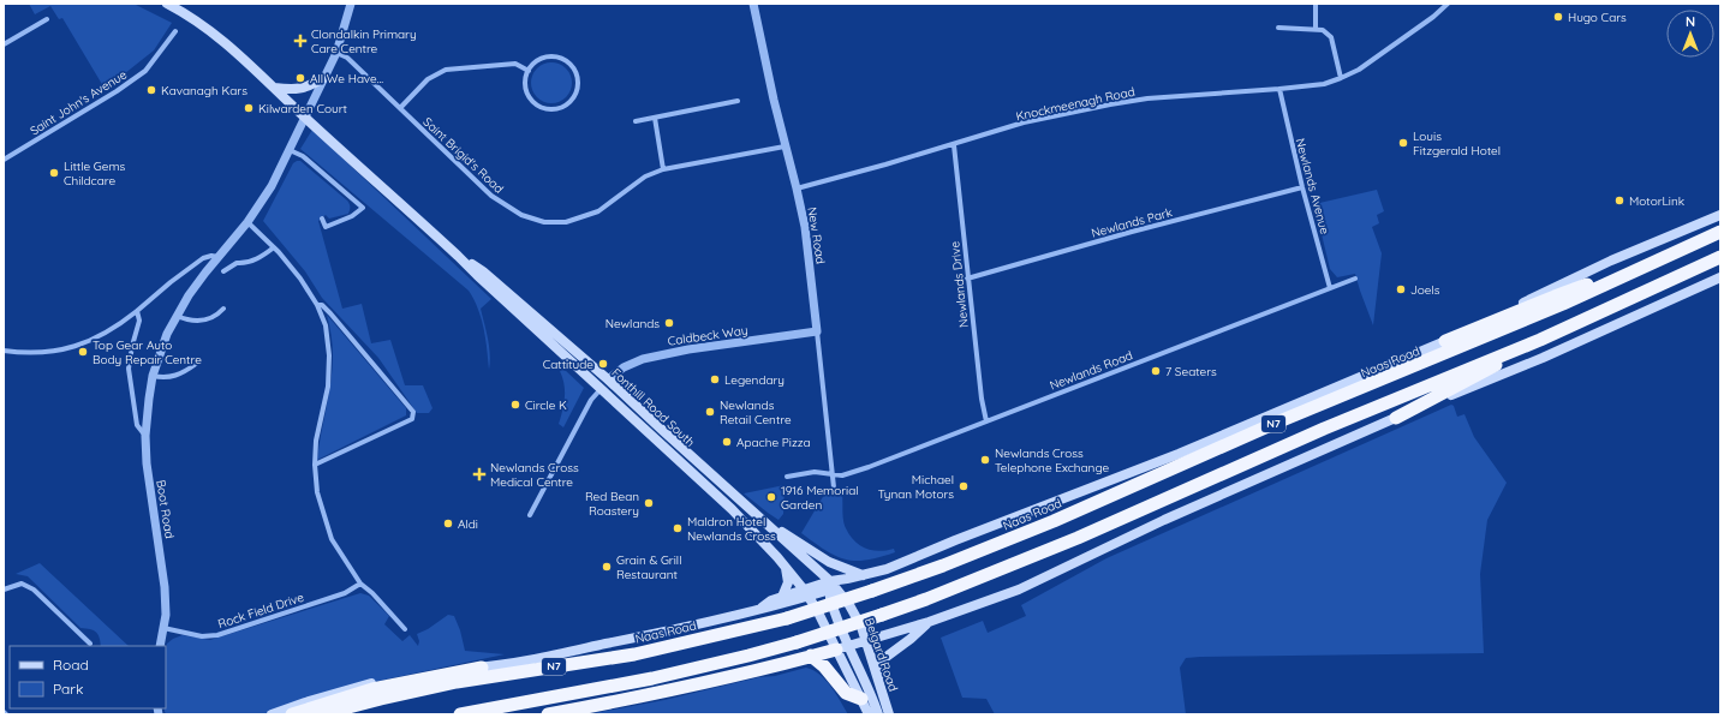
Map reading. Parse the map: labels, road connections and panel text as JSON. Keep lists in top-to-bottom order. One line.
{"streets":{"highway":["Naas Road","N7"],"main road":["Fonthill Road South","Belgard Road"],"street":["Saint John's Avenue","Knockmeenagh Road","Saint Brigid's Road","Newlands Avenue","Newlands Park","New Road","Newlands Drive","Caldbeck Way","Newlands Road","Boot Road","Rock Field Drive"]},"crossings":[["Knockmeenagh Road","Newlands Avenue"],["Knockmeenagh Road","New Road"],["Knockmeenagh Road","Newlands Drive"],["Saint Brigid's Road","New Road"],["Saint Brigid's Road","Boot Road"],["Newlands Avenue","Newlands Park"],["Newlands Avenue","Newlands Road"],["Newlands Park","Newlands Drive"],["New Road","Caldbeck Way"],["New Road","Newlands Road"],["Newlands Drive","Newlands Road"],["Caldbeck Way","Fonthill Road South"],["Naas Road","Fonthill Road South"],["Naas Road","N7"],["Fonthill Road South","Boot Road"],["Fonthill Road South","Belgard Road"],["Boot Road","Rock Field Drive"]],"places":{"other":["Hugo Cars","All We Have...","Kavanagh Kars","Kilwarden Court","Louis Fitzgerald Hotel","Little Gems Childcare","MotorLink","Joels","Newlands","Top Gear Auto Body Repair Centre","Cattitude","7 Seaters","Legendary","Circle K","Newlands Retail Centre","Apache Pizza","Newlands Cross Telephone Exchange","Michael Tynan Motors","1916 Memorial Garden","Red Bean Roastery","Aldi","Maldron Hotel Newlands Cross","Grain & Grill Restaurant"],"health":["Clondalkin Primary Care Centre","Newlands Cross Medical Centre"]},"legend":["Road","Park"],"north":"top"}
